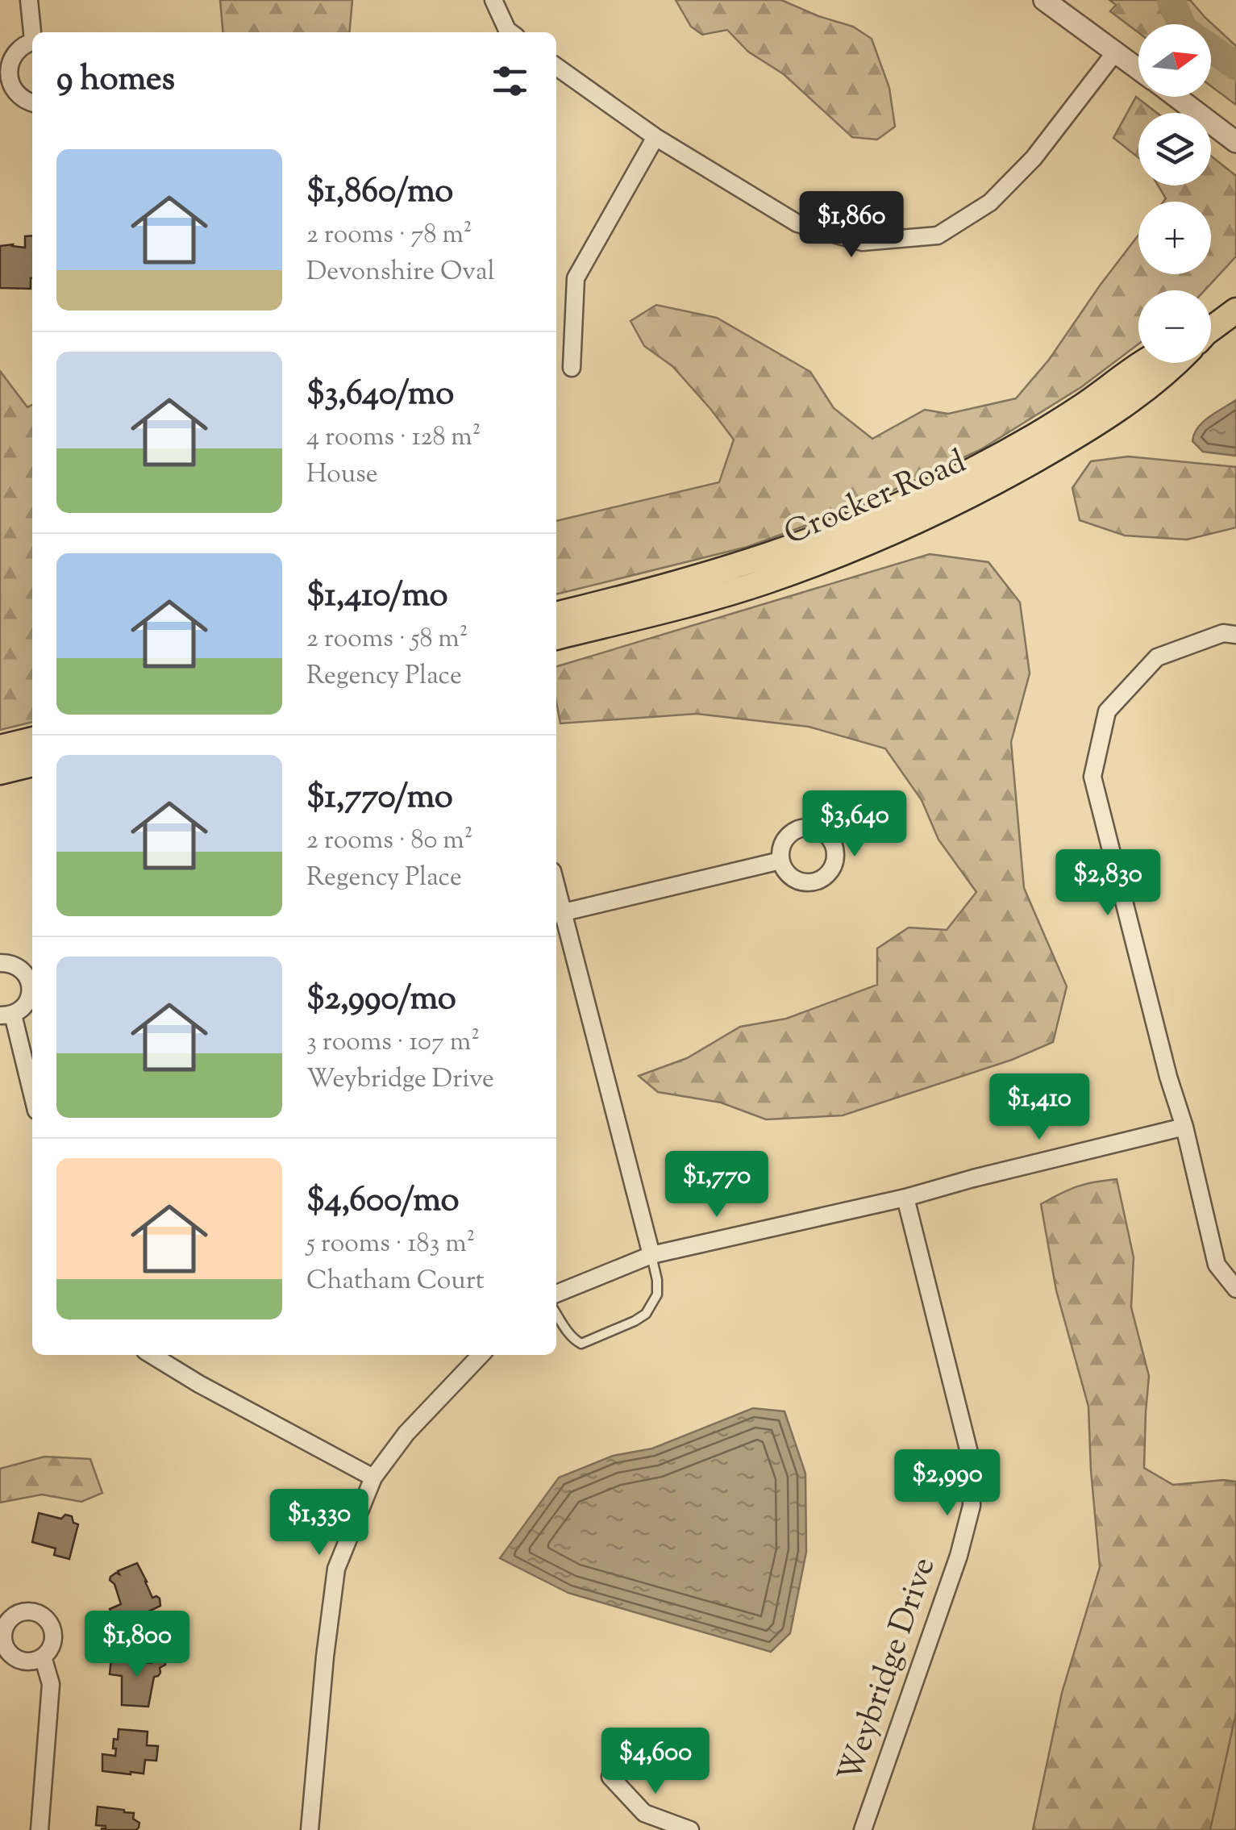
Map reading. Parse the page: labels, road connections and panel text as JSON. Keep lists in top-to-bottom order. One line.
{"streets":{"main road":["Crocker Road"],"street":["Weybridge Drive"]},"north":"right","page":{"map_buttons":["+","−"],"heading":"9 homes","list":[{"name":"$1,860/mo","note":"2 rooms · 78 m² · Devonshire Oval"},{"name":"$3,640/mo","note":"4 rooms · 128 m² · House"},{"name":"$1,410/mo","note":"2 rooms · 58 m² · Regency Place"},{"name":"$1,770/mo","note":"2 rooms · 80 m² · Regency Place"},{"name":"$2,990/mo","note":"3 rooms · 107 m² · Weybridge Drive"},{"name":"$4,600/mo","note":"5 rooms · 183 m² · Chatham Court"}],"price":["$1,860","$3,640","$2,830","$1,410","$1,770","$2,990","$1,330","$1,800","$4,600"]}}
